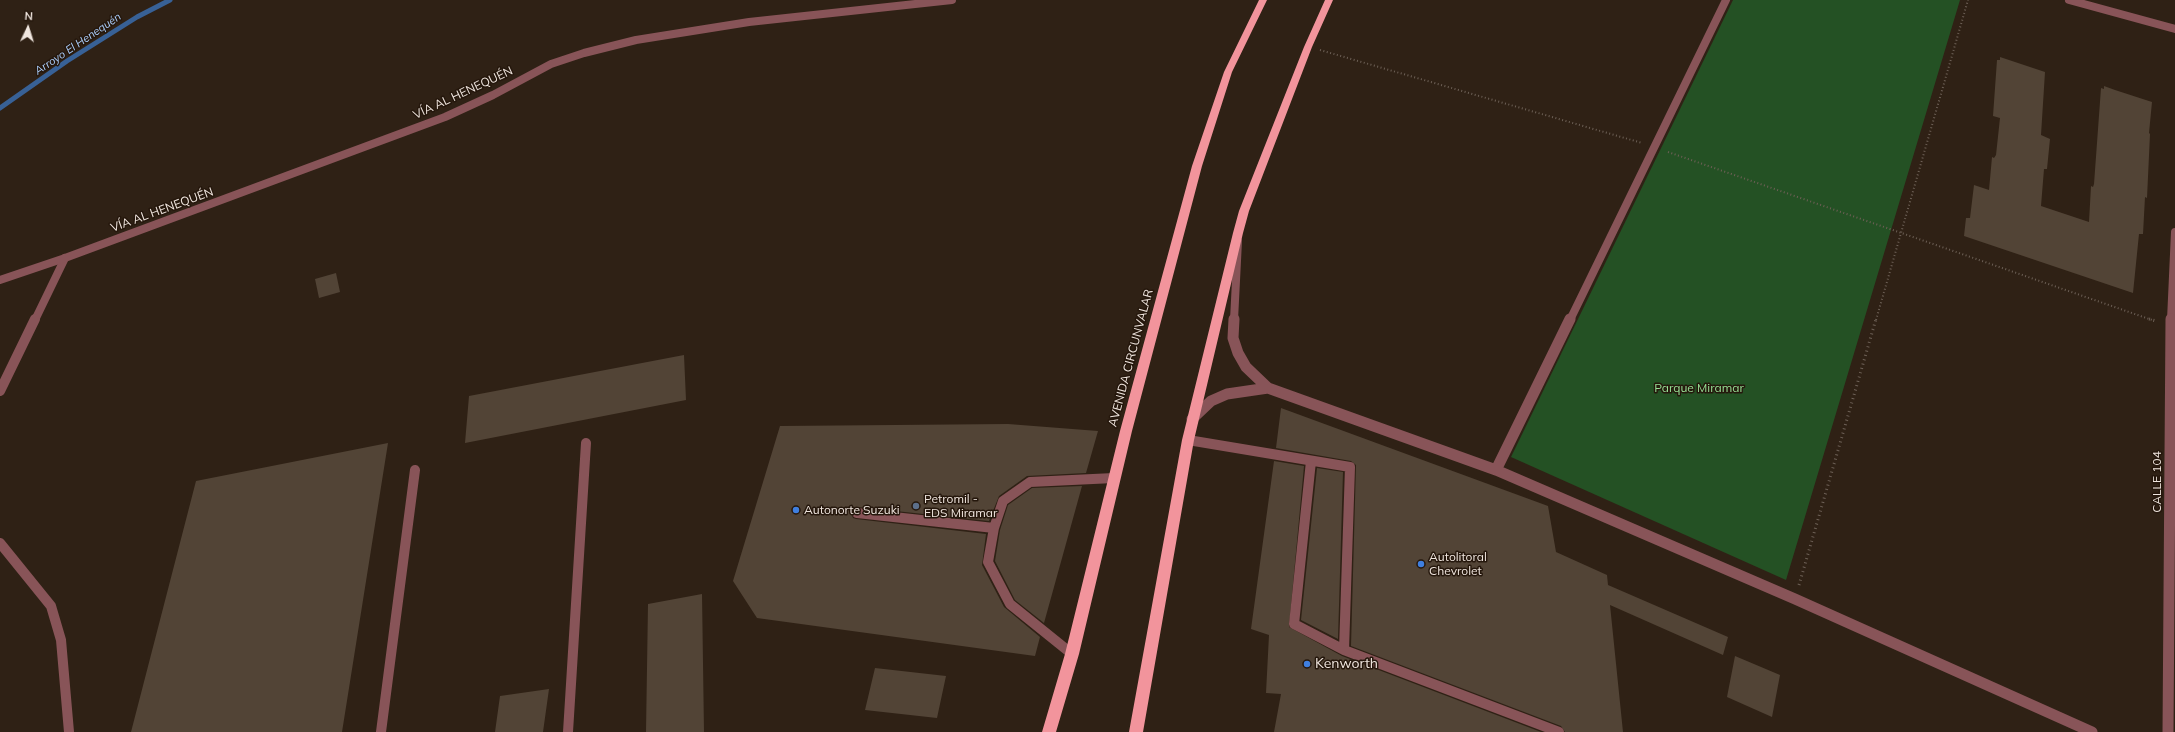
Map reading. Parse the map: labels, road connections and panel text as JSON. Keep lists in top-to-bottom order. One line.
{"streets":{"highway":["AVENIDA CIRCUNVALAR"],"street":["VÍA AL HENEQUÉN","CALLE 104"]},"water":["Arroyo El Henequén"],"parks":["Parque Miramar"],"places":["Petromil - EDS Miramar","Autonorte Suzuki","Autolitoral Chevrolet","Kenworth"],"north":"top"}
